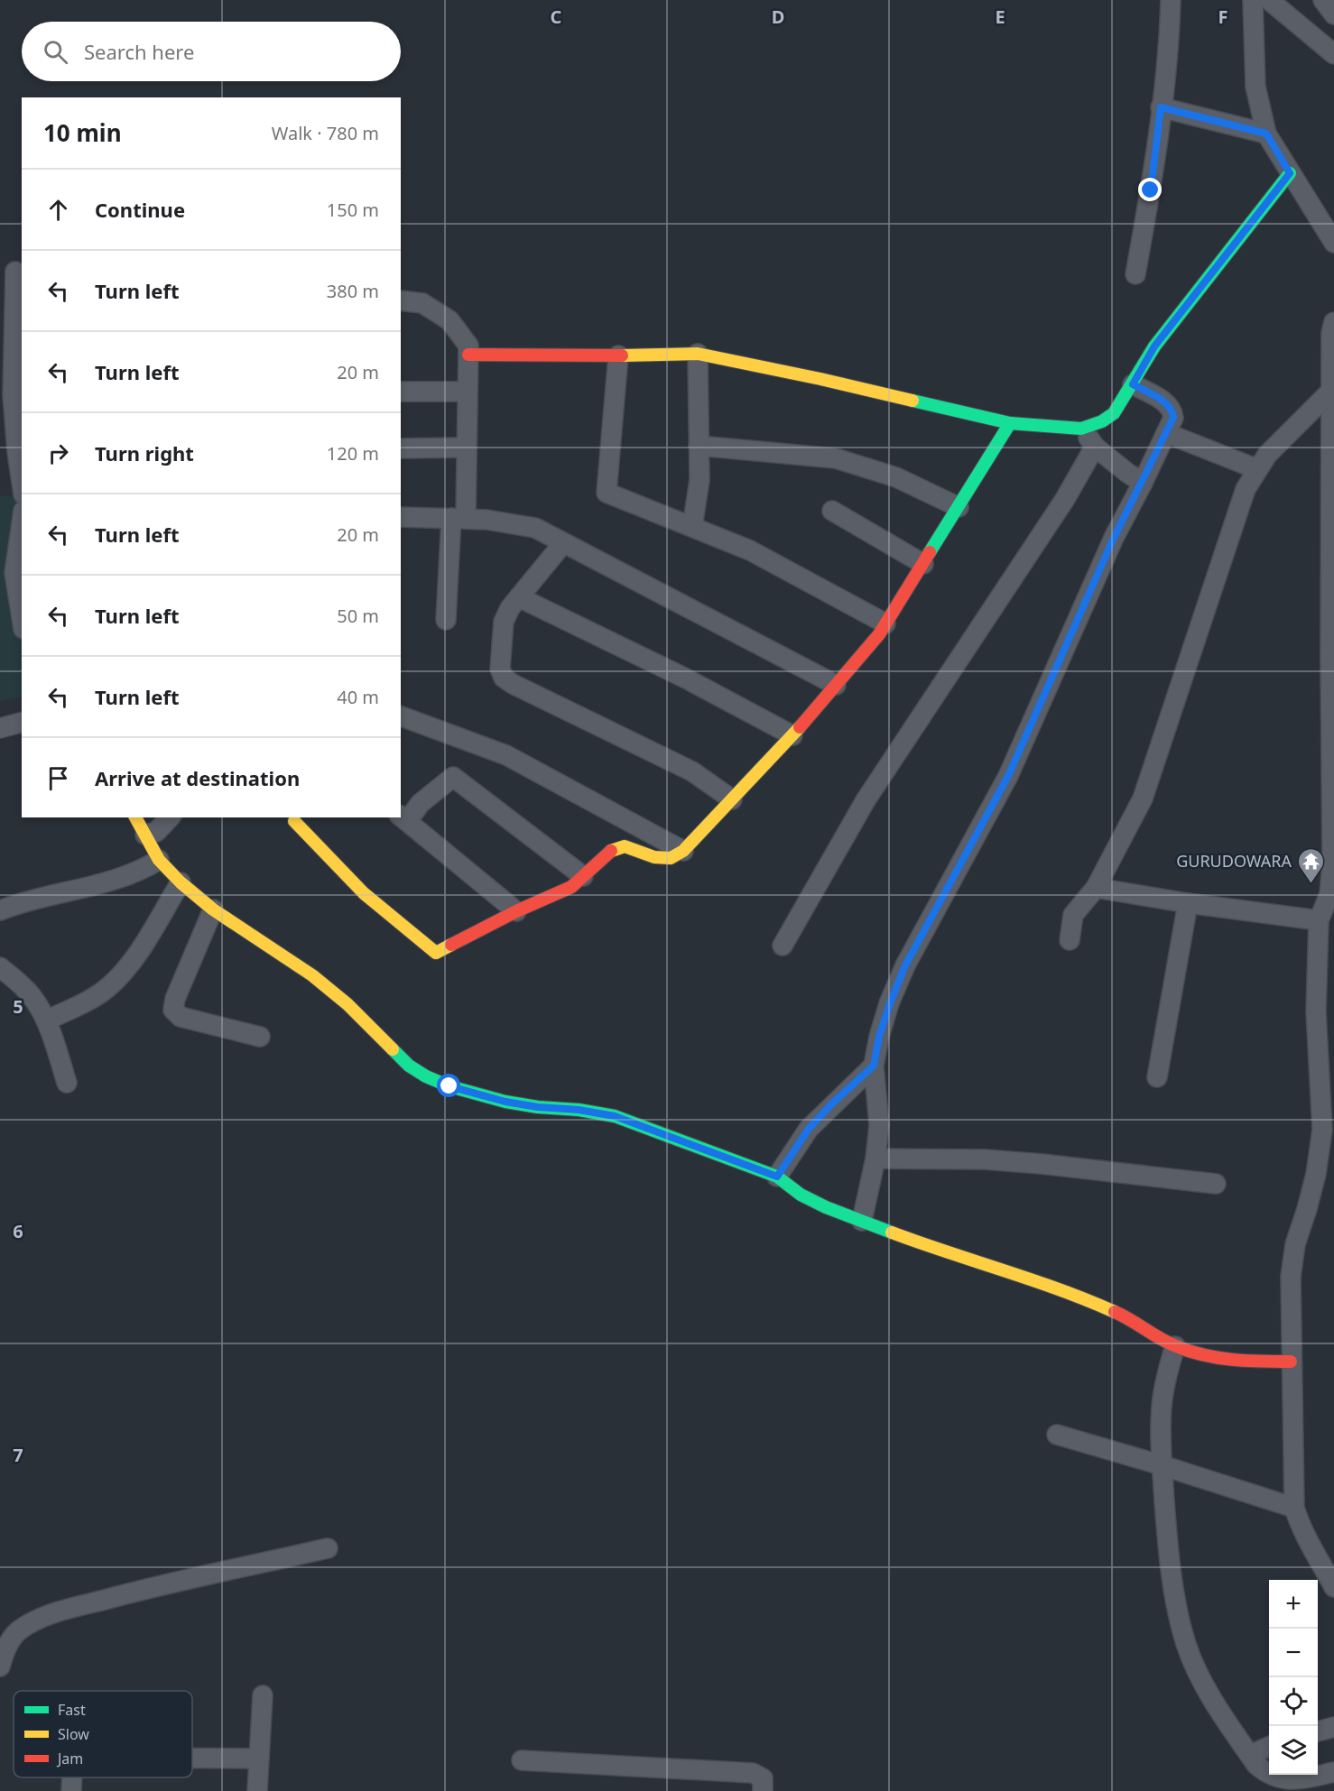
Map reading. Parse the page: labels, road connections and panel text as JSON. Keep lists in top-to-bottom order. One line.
{"places":{"temple":["GURUDOWARA"]},"legend":["Fast","Slow","Jam"],"page":{"search":"Search here","heading":["10 min","Walk · 780 m"],"list":[["Continue","150 m"],["Turn left","380 m"],["Turn left","20 m"],["Turn right","120 m"],["Turn left","20 m"],["Turn left","50 m"],["Turn left","40 m"],"Arrive at destination"],"map_buttons":["+","−"]},"grid":{"columns":["C","D","E","F"],"rows":["5","6","7"]}}
